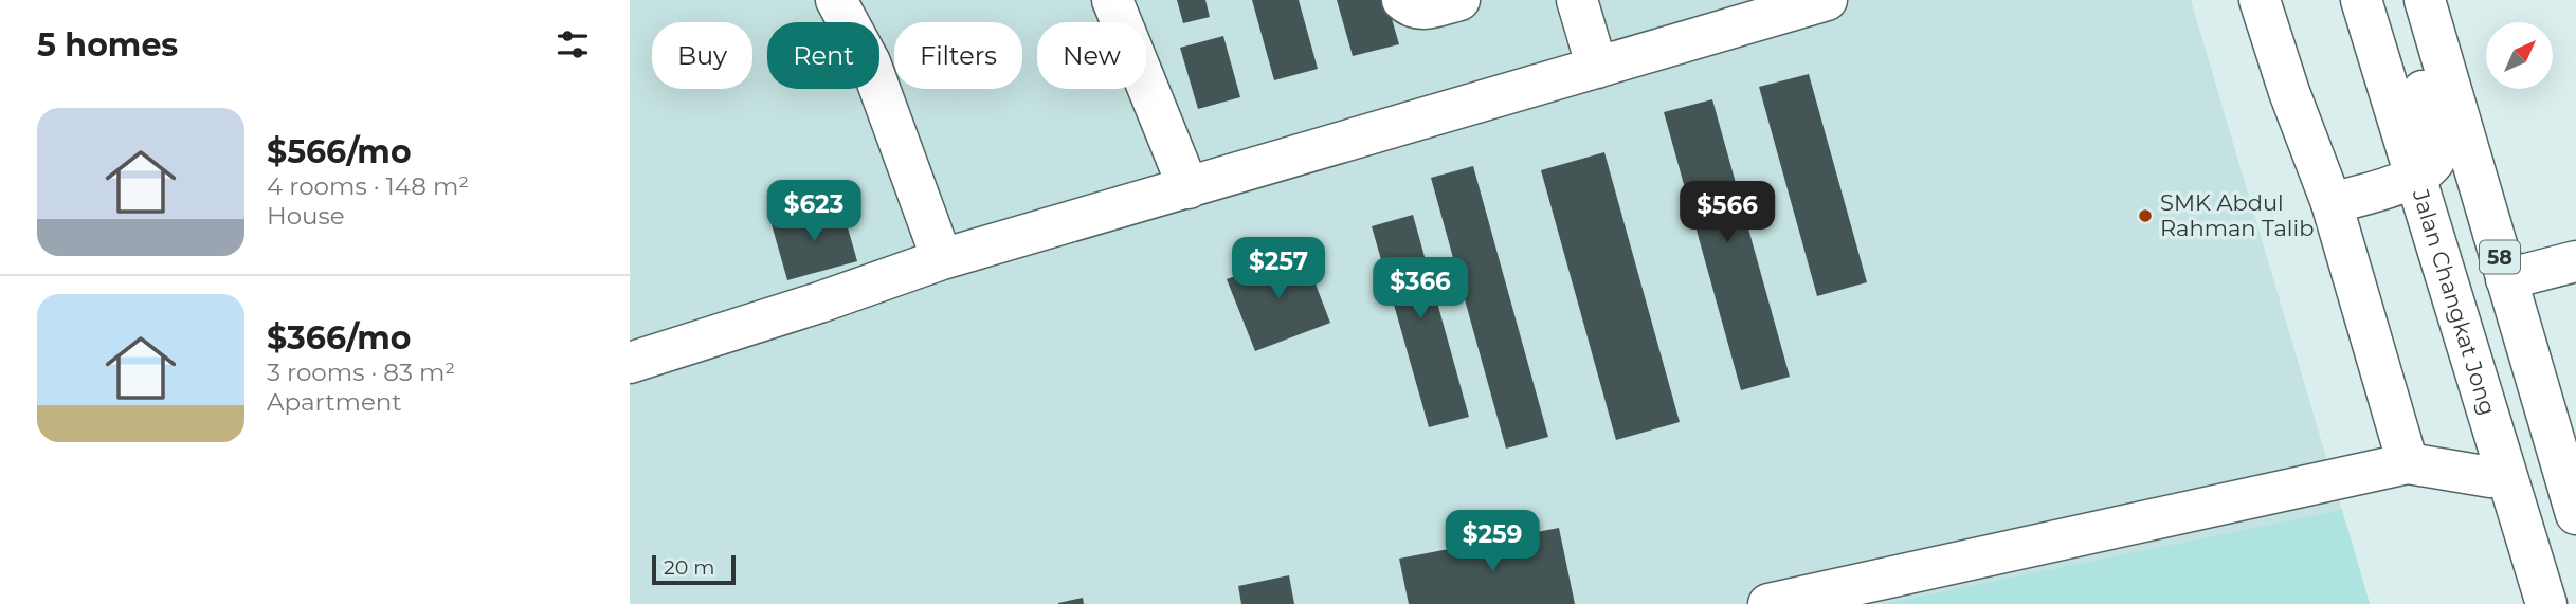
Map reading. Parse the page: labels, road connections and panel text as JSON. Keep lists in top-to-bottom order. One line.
{"streets":{"main road":["58","Jalan Changkat Jong"]},"places":["SMK Abdul Rahman Talib"],"scale_bar":"20 m","north":"top right","page":{"heading":"5 homes","chip":["Buy","Rent","Filters","New"],"list":[{"name":"$566/mo","note":"4 rooms · 148 m² · House"},{"name":"$366/mo","note":"3 rooms · 83 m² · Apartment"}],"price":["$623","$566","$257","$366","$259"],"scale":"20 m"}}
